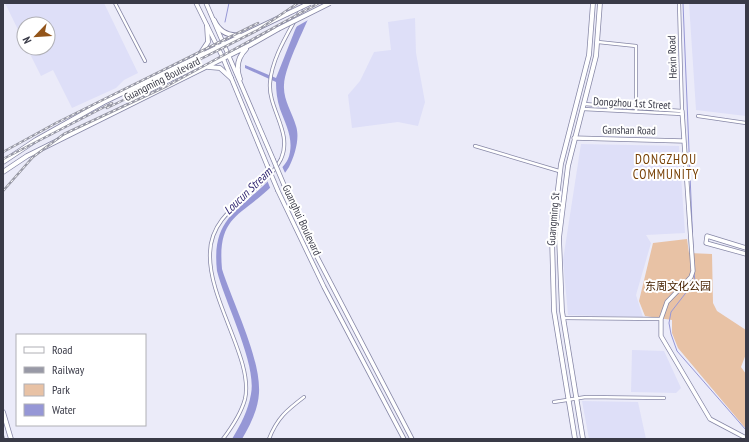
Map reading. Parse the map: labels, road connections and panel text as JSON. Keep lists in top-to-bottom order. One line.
{"streets":{"main road":["Guangming Boulevard","Ganshan Road","Guangming St","Guanghui Boulevard"],"street":["Hexin Road","Dongzhou 1st Street"]},"crossings":[["Hexin Road","Dongzhou 1st Street"],["Guangming Boulevard","Guanghui Boulevard"],["Dongzhou 1st Street","Guangming St"],["Ganshan Road","Guangming St"]],"districts":["DONGZHOU COMMUNITY"],"water":["Loucun Stream"],"parks":["东周文化公园"],"legend":["Road","Railway","Park","Water"],"north":"bottom left"}
